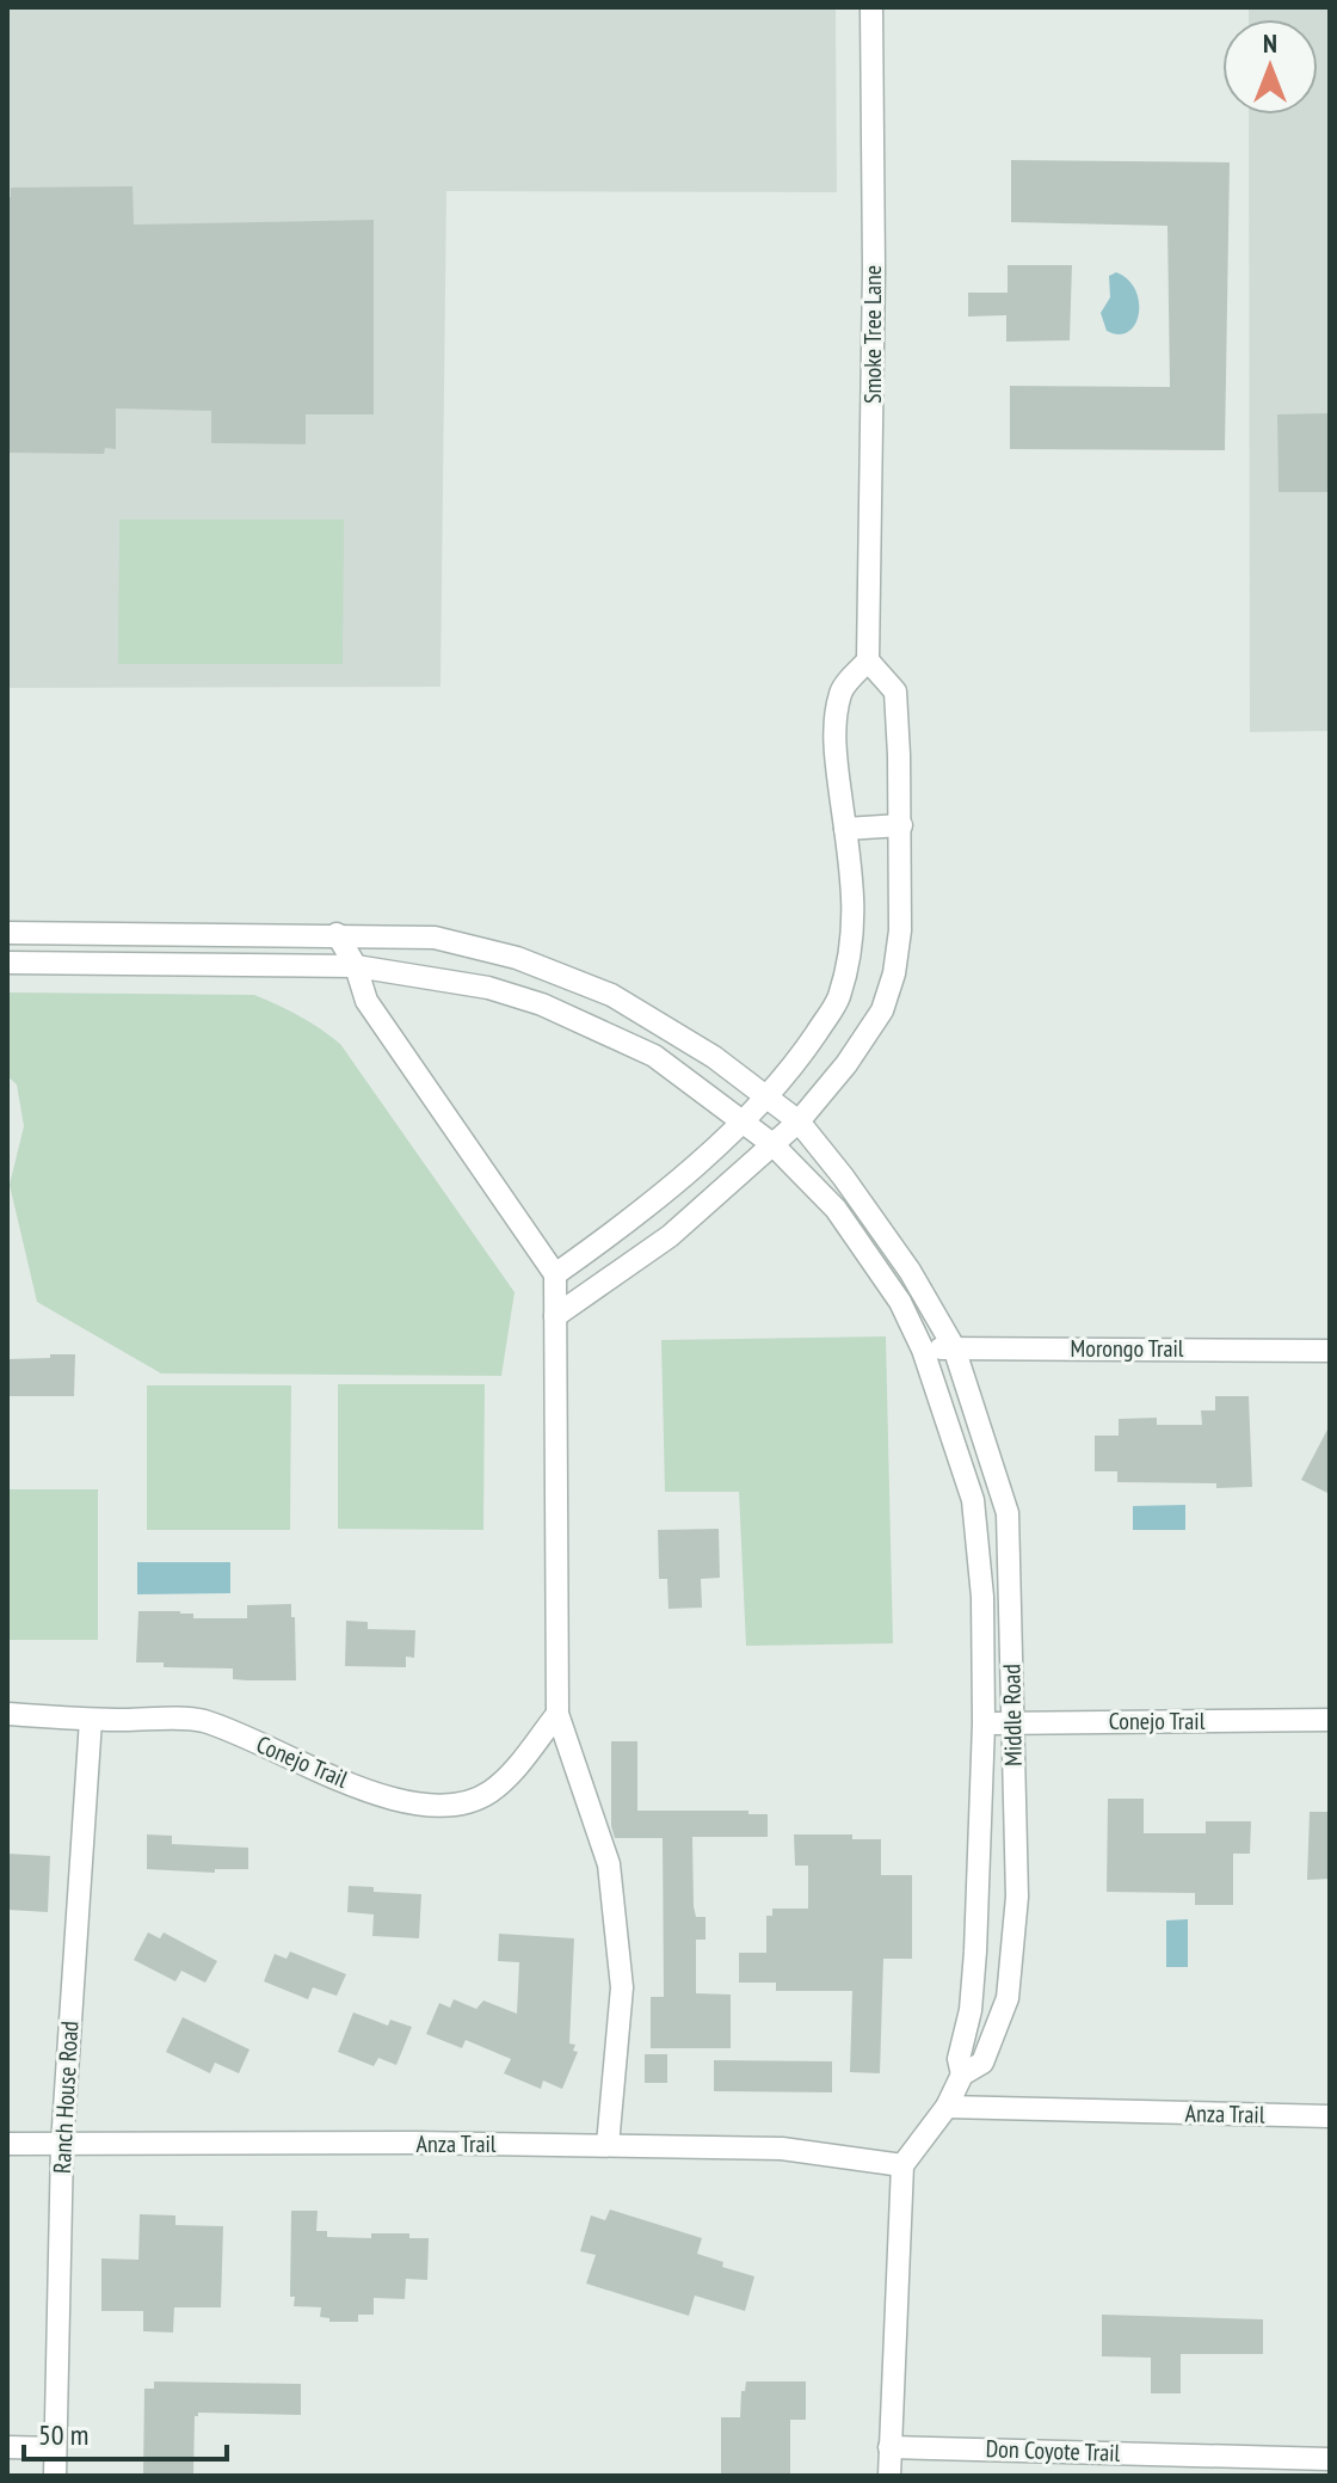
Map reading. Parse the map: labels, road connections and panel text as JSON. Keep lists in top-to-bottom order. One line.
{"streets":{"street":["Smoke Tree Lane","Morongo Trail","Middle Road","Conejo Trail","Ranch House Road","Anza Trail","Don Coyote Trail"]},"crossings":[["Morongo Trail","Middle Road"],["Middle Road","Conejo Trail"],["Middle Road","Anza Trail"],["Conejo Trail","Ranch House Road"],["Ranch House Road","Anza Trail"]],"scale_bar":"50 m","north":"top"}
